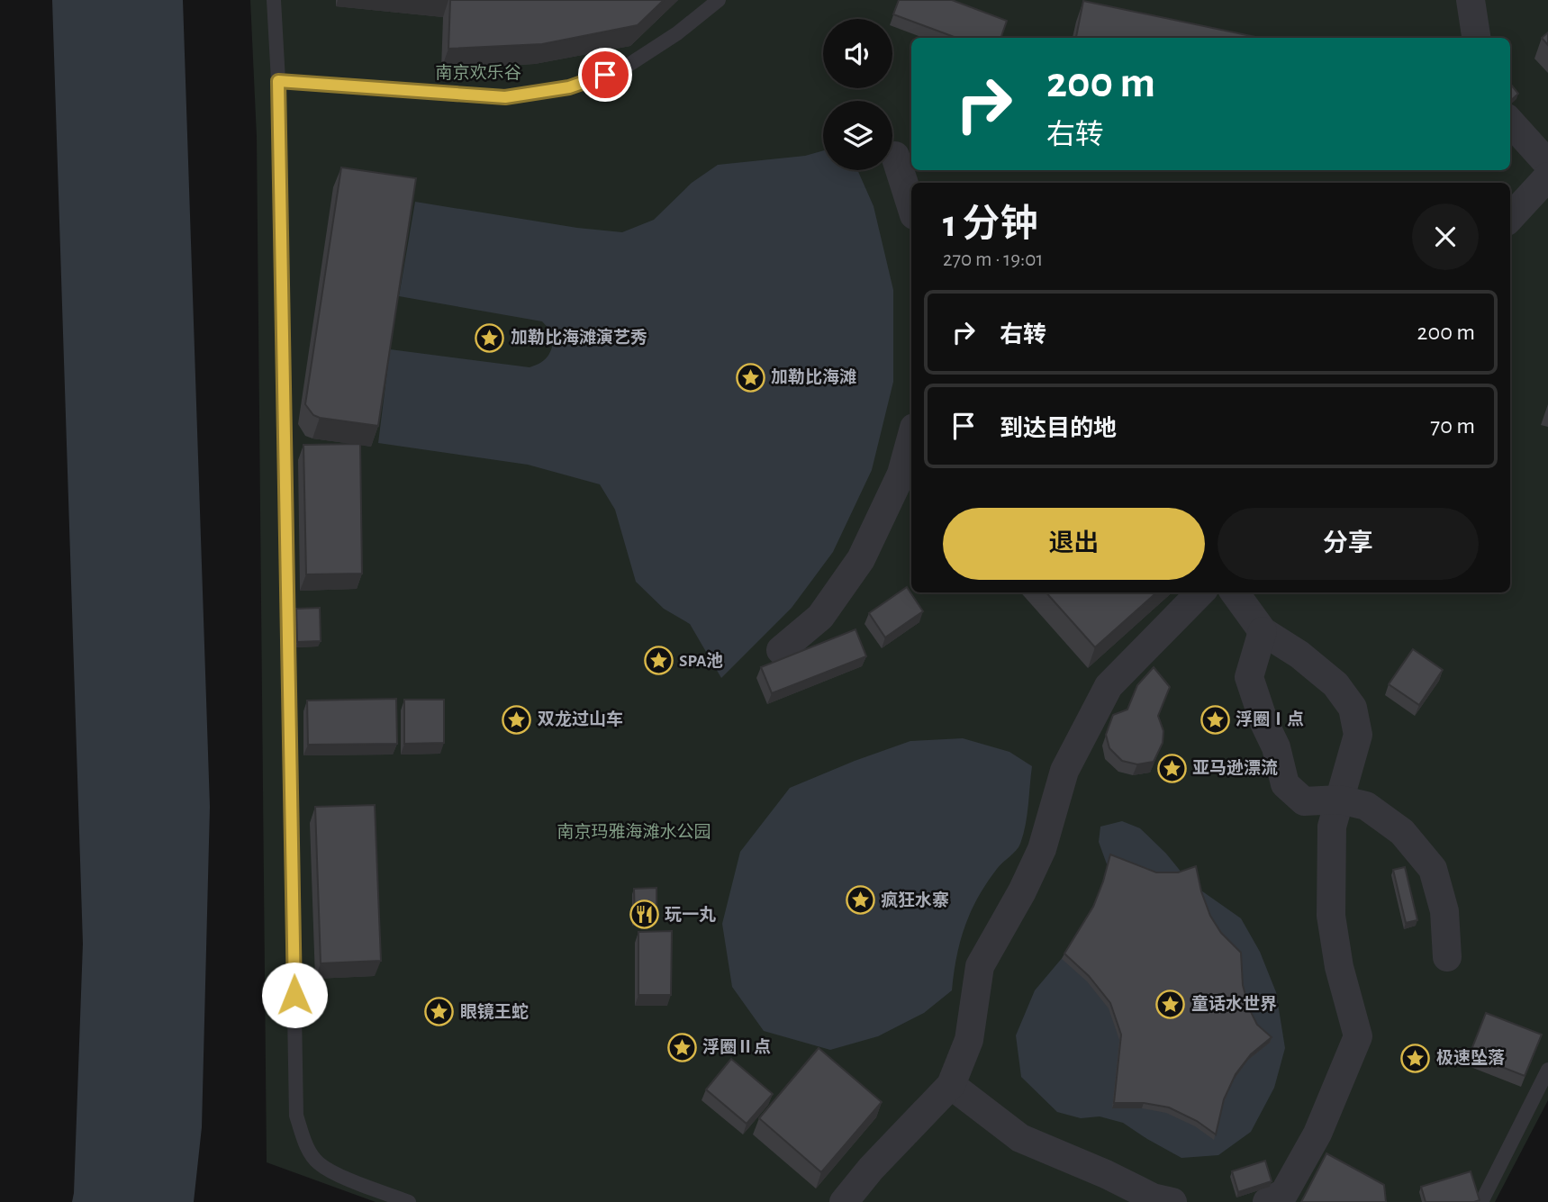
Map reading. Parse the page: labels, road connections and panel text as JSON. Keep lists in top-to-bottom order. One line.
{"parks":["南京欢乐谷","南京玛雅海滩水公园"],"places":{"place":["加勒比海滩演艺秀","加勒比海滩","SPA池","双龙过山车","浮圈Ⅰ点","亚马逊漂流","疯狂水寨","童话水世界","眼镜王蛇","浮圈Ⅱ点","极速坠落"],"restaurant":["玩一丸"]},"page":{"turn":["200 m","右转"],"heading":["1 分钟","270 m · 19:01"],"list":[{"name":"右转","value":"200 m"},{"name":"到达目的地","value":"70 m"}],"buttons":["退出","分享"]}}
